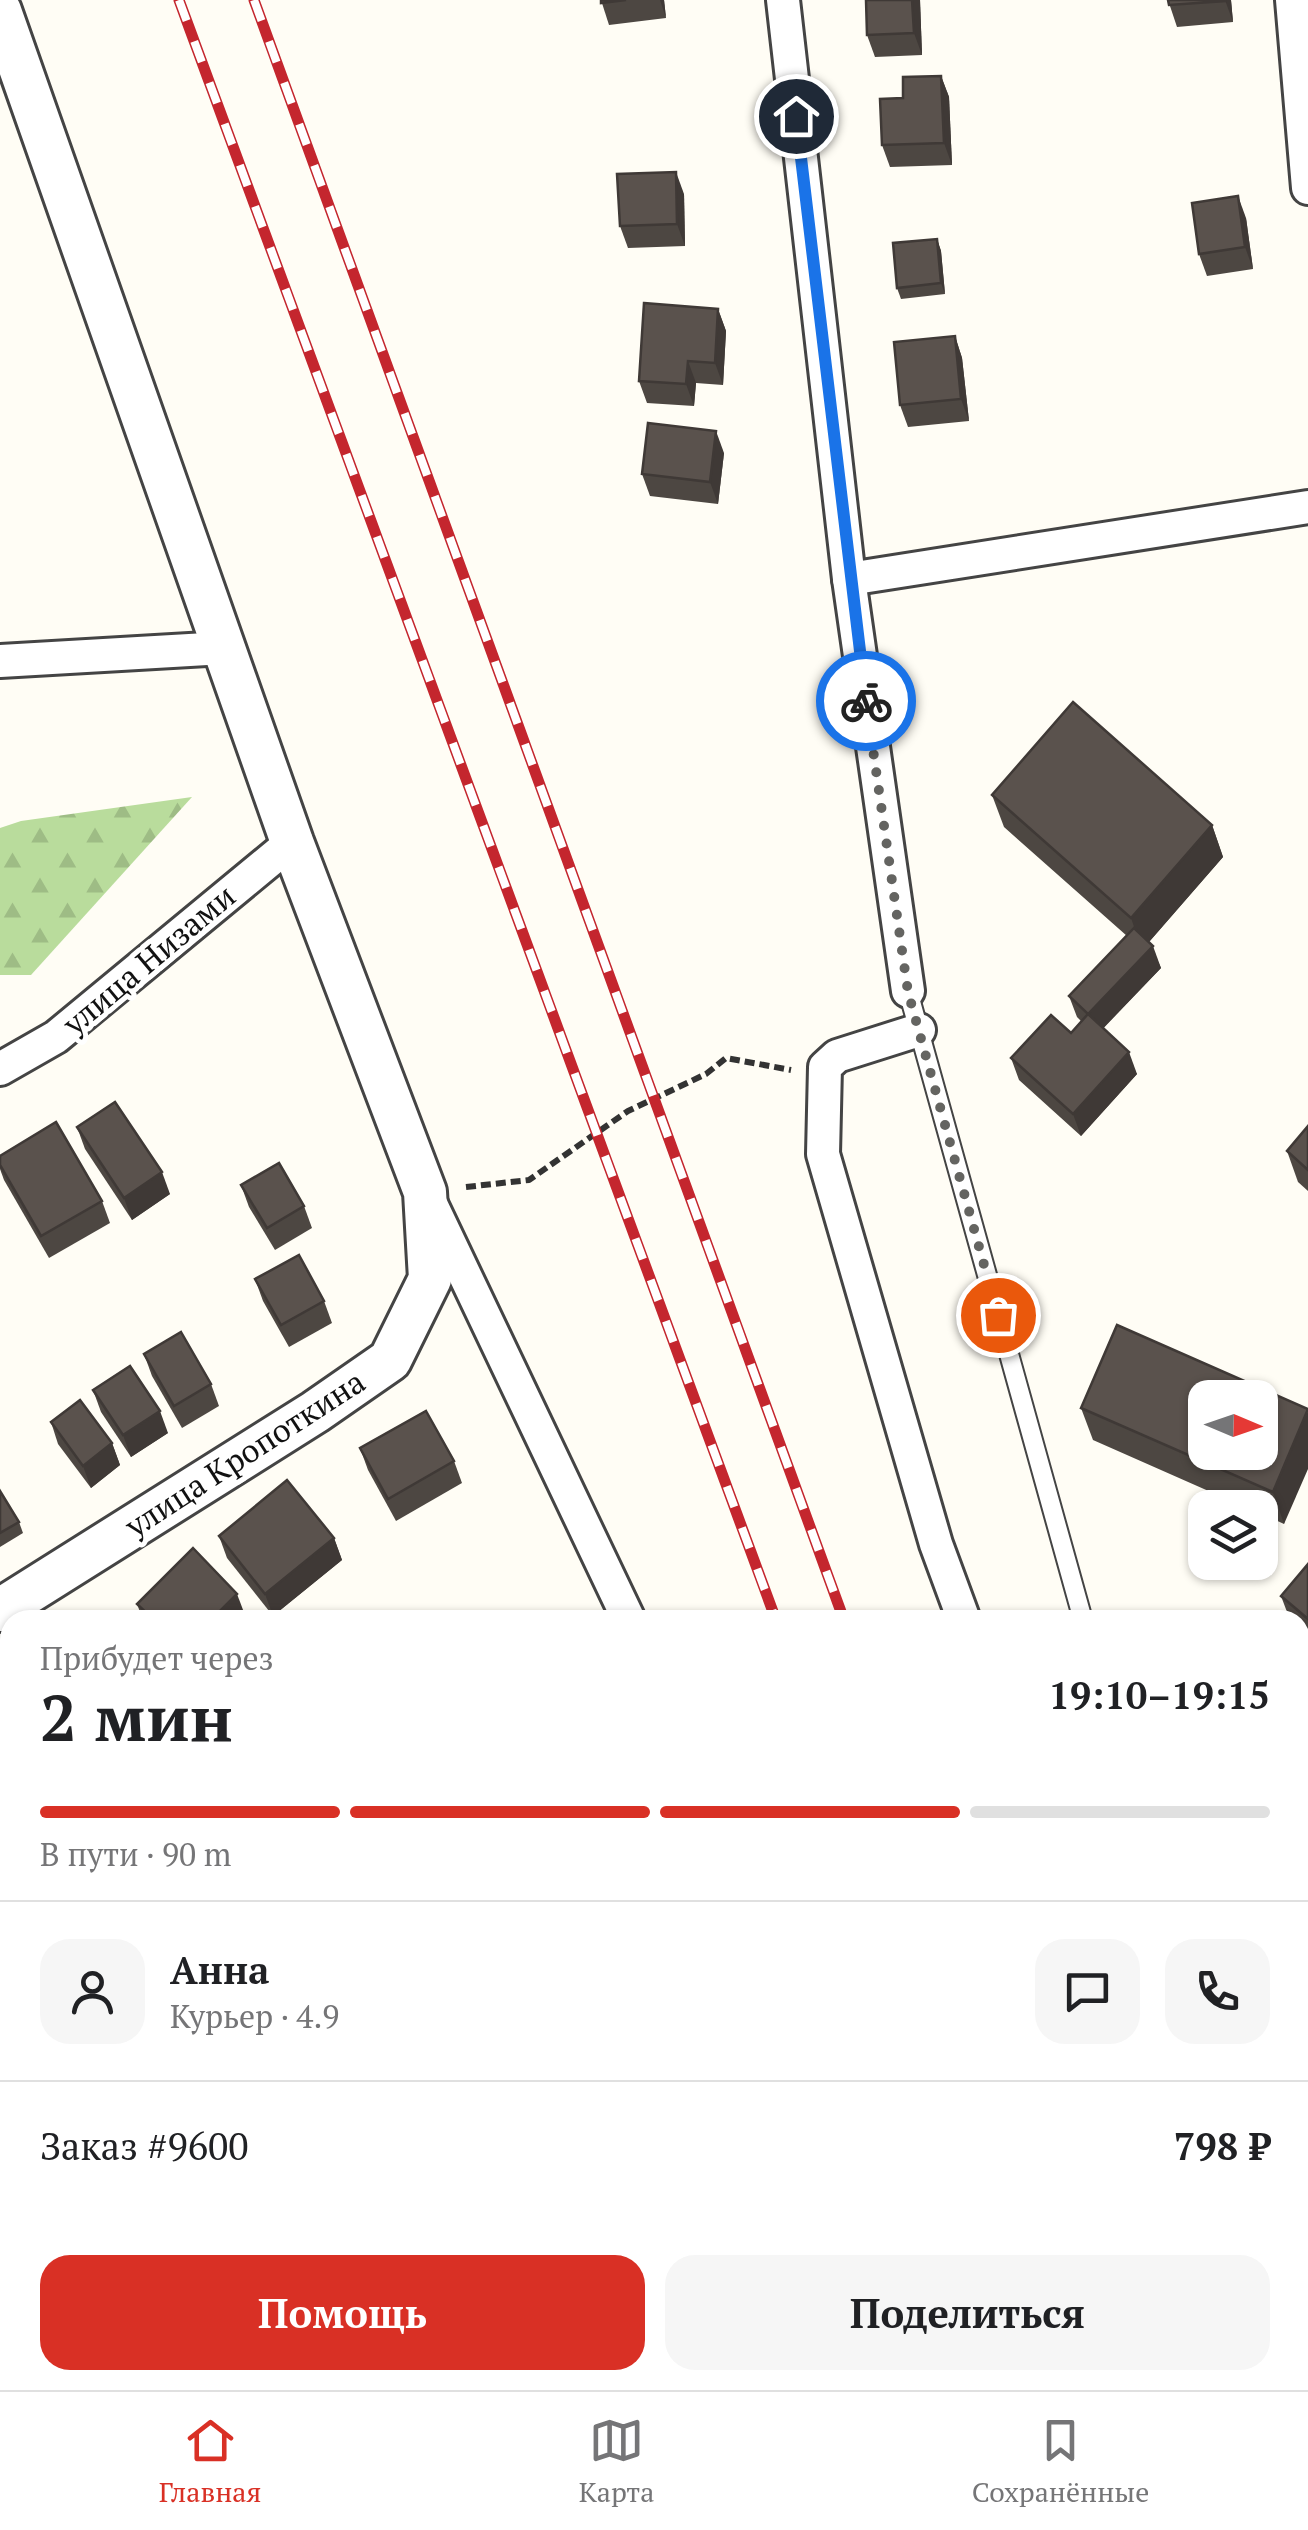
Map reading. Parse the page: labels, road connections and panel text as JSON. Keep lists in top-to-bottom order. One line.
{"streets":{"street":["улица Низами","улица Кропоткина"]},"crossings":[["улица Низами","улица Кропоткина"]],"north":"right","page":{"heading":["2 мин","Прибудет через","19:10–19:15"],"panel":["Анна","Курьер · 4.9","Заказ #9600","798 ₽"],"bar":"В пути · 90 m","buttons":["Помощь","Поделиться"],"tabs":["Главная","Карта","Сохранённые"]}}
